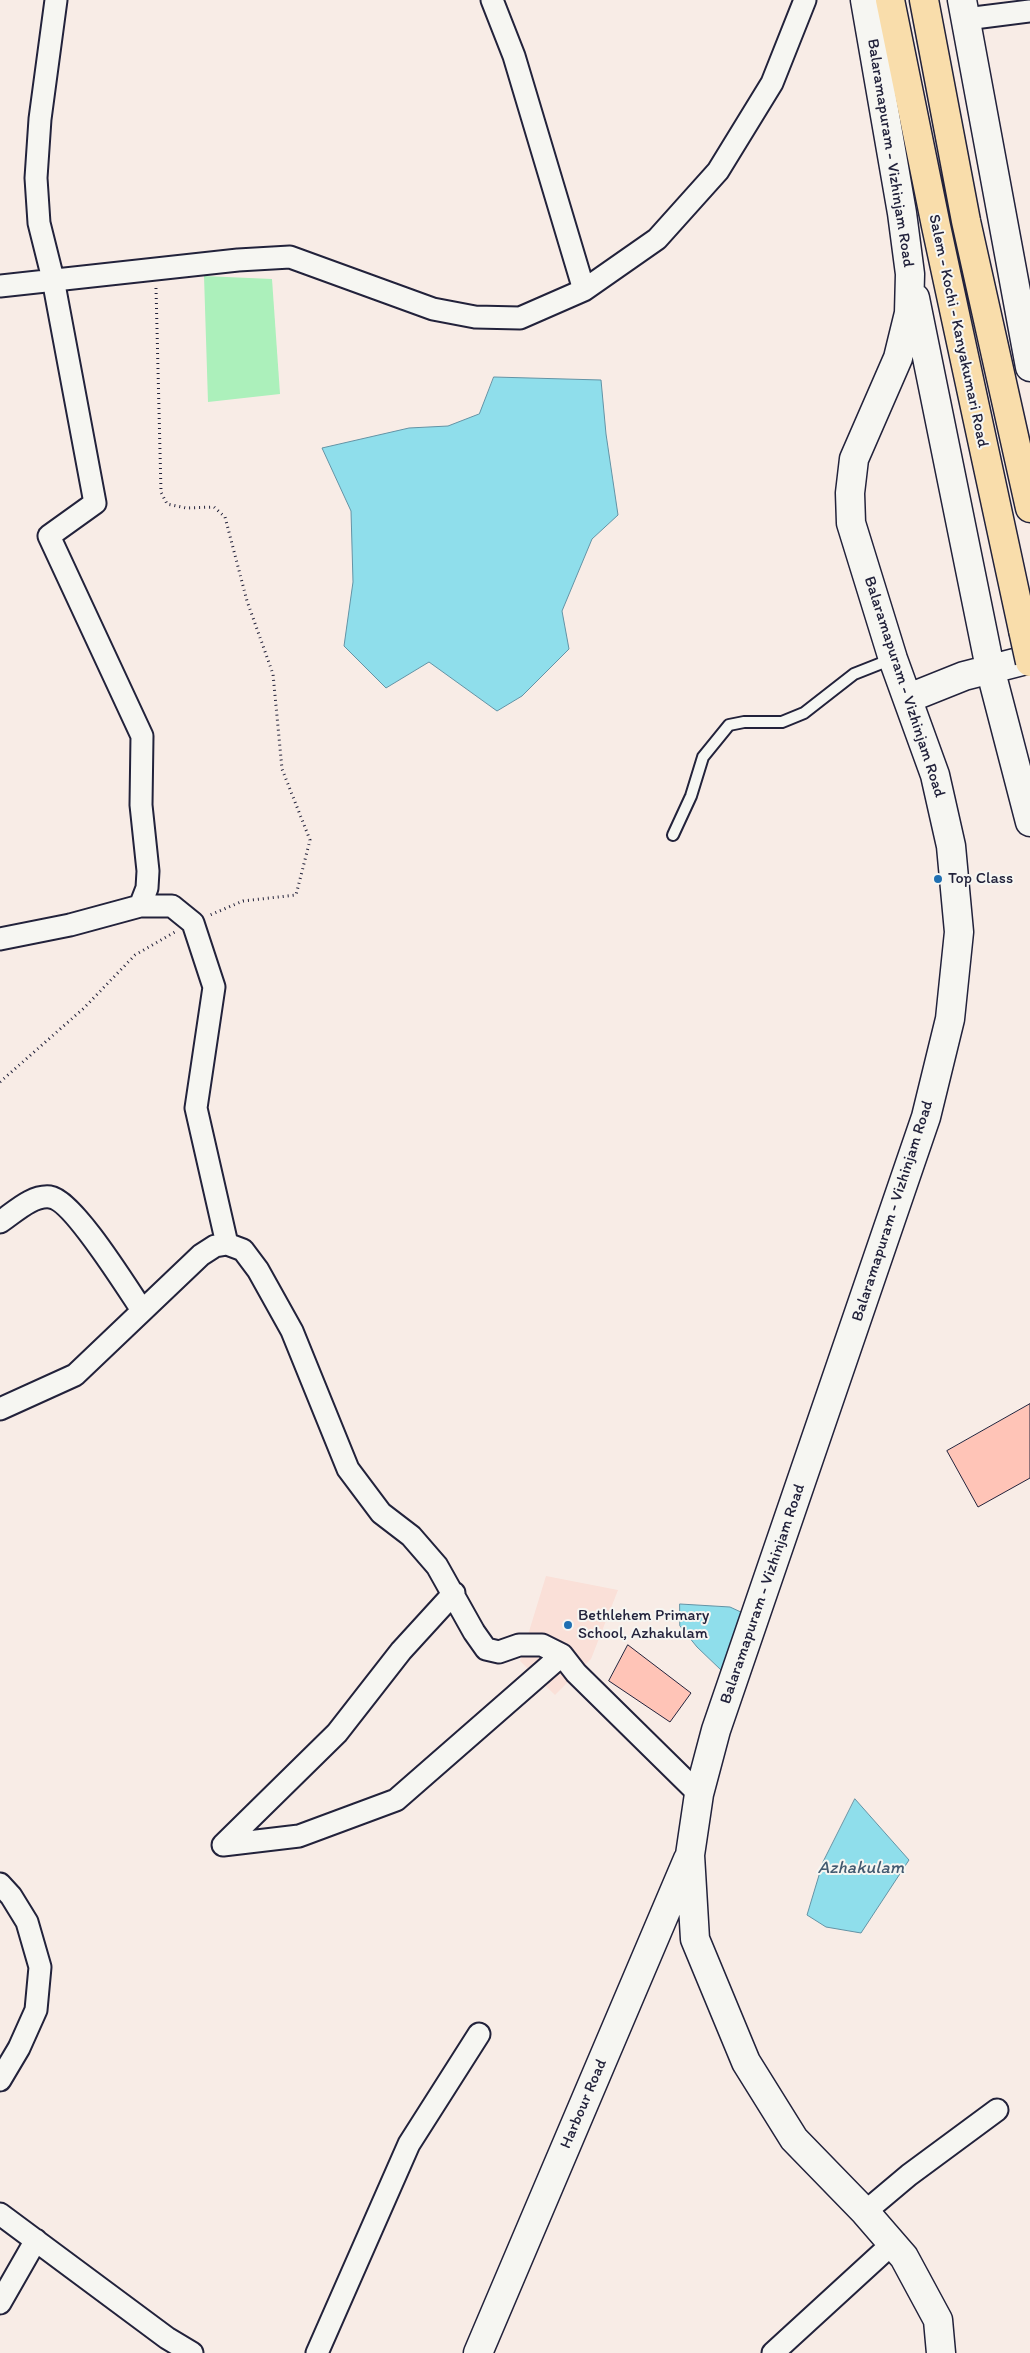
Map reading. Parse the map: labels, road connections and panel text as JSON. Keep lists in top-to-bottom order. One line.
{"streets":{"highway":["Salem - Kochi - Kanyakumari Road"],"main road":["Balaramapuram - Vizhinjam Road","Harbour Road"]},"crossings":[["Balaramapuram - Vizhinjam Road","Harbour Road"]],"water":["Azhakulam"],"places":["Top Class","Bethlehem Primary School, Azhakulam"]}
